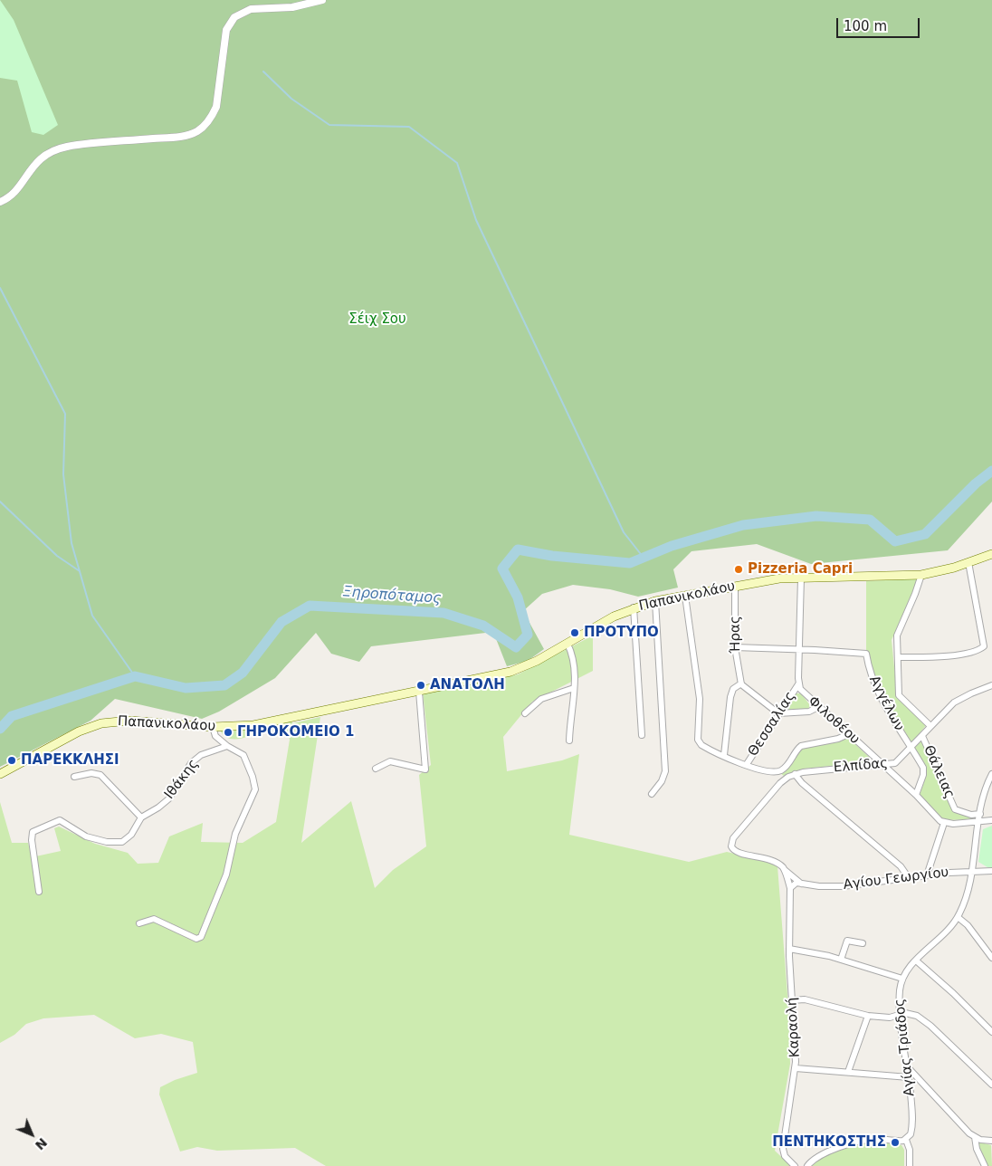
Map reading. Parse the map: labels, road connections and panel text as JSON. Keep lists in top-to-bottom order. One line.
{"streets":{"main road":["Παπανικολάου"],"street":["Ήρας","Αγγέλων","Φιλοθέου","Θεσσαλίας","Ελπίδας","Θάλειας","Ιθάκης","Αγίου Γεωργίου","Καραολή","Αγίας Τριάδος"]},"crossings":[["Παπανικολάου","Ήρας"],["Παπανικολάου","Θάλειας"],["Ήρας","Αγγέλων"],["Αγγέλων","Φιλοθέου"],["Αγγέλων","Ελπίδας"],["Φιλοθέου","Θεσσαλίας"],["Φιλοθέου","Ελπίδας"],["Ελπίδας","Θάλειας"],["Θάλειας","Αγίας Τριάδος"],["Αγίου Γεωργίου","Καραολή"],["Αγίου Γεωργίου","Αγίας Τριάδος"]],"water":["Ξηροπόταμος"],"parks":["Σέιχ Σου"],"places":["Pizzeria Capri","ΠΡΟΤΥΠΟ","ΑΝΑΤΟΛΗ","ΓΗΡΟΚΟΜΕΙΟ 1","ΠΑΡΕΚΚΛΗΣΙ","ΠΕΝΤΗΚΟΣΤΗΣ"],"scale_bar":"100 m","north":"bottom right"}
